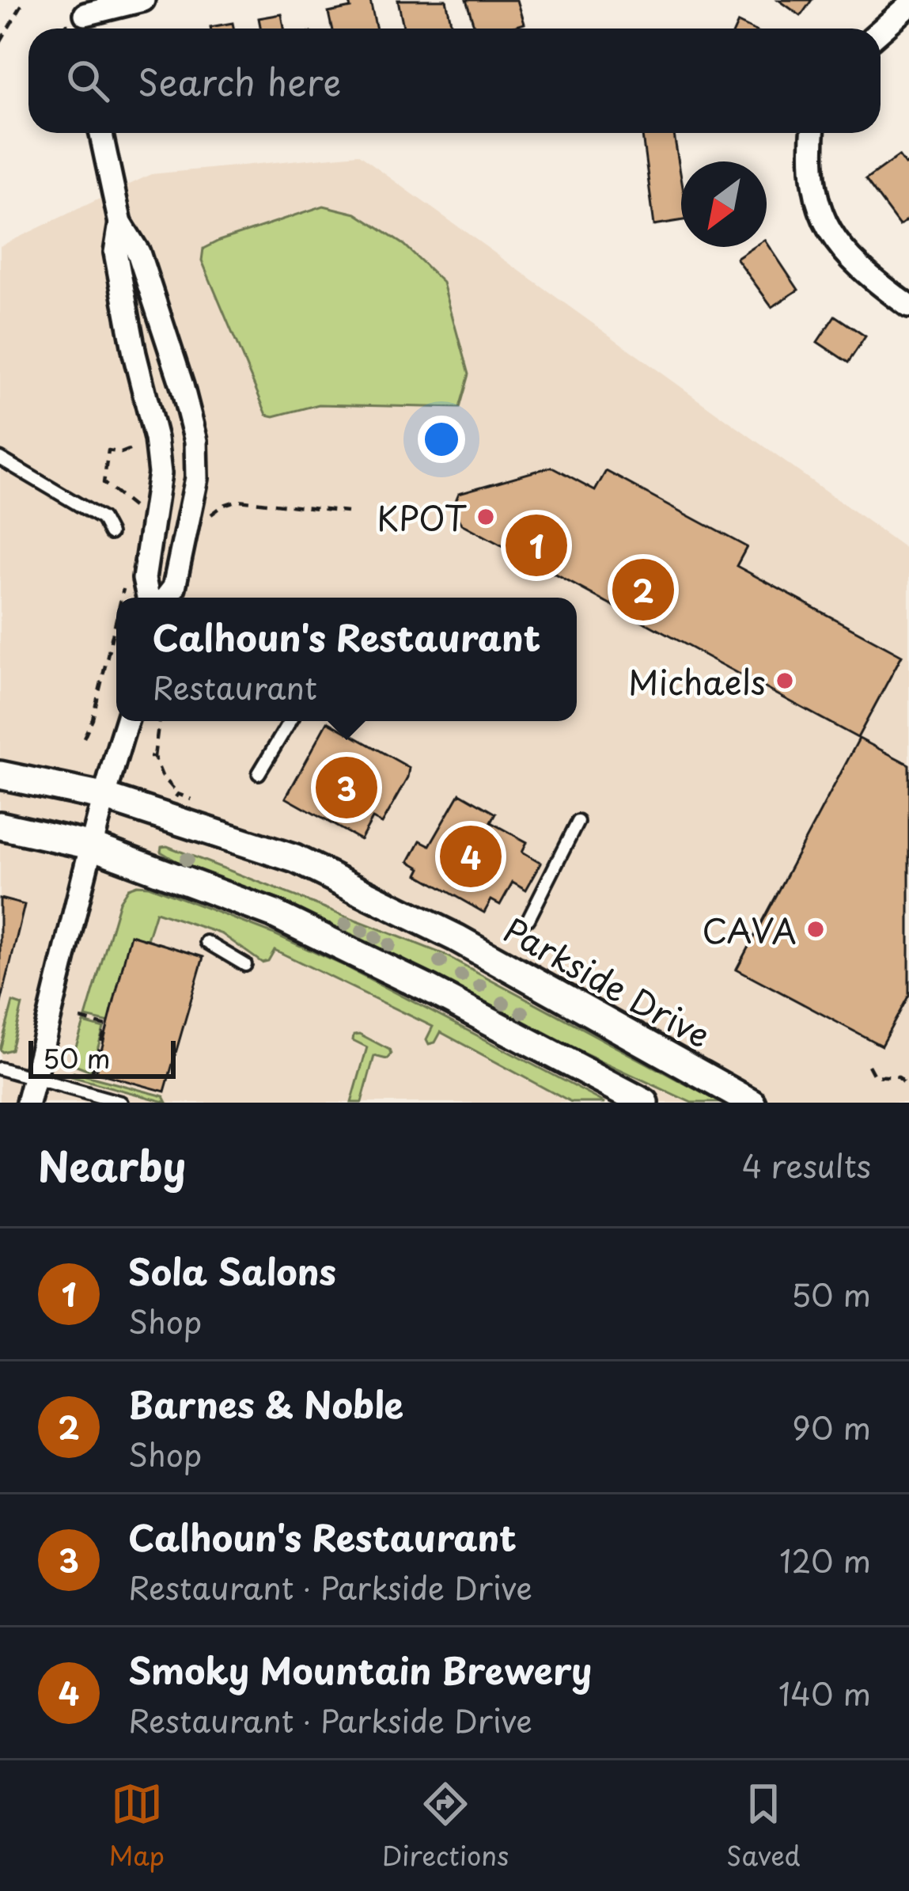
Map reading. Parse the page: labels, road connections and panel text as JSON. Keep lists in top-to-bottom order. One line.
{"streets":{"street":["Parkside Drive"]},"places":["KPOT","Michaels","CAVA"],"scale_bar":"50 m","north":"bottom left","page":{"search":"Search here","pins":["1","2","3","4"],"popup":["Calhoun's Restaurant","Restaurant"],"scale":"50 m","heading":["Nearby","4 results"],"list":[{"mark":"1","name":"Sola Salons","note":"Shop","value":"50 m"},{"mark":"2","name":"Barnes & Noble","note":"Shop","value":"90 m"},{"mark":"3","name":"Calhoun's Restaurant","note":"Restaurant · Parkside Drive","value":"120 m"},{"mark":"4","name":"Smoky Mountain Brewery","note":"Restaurant · Parkside Drive","value":"140 m"}],"nav":["Map","Directions","Saved"]}}
